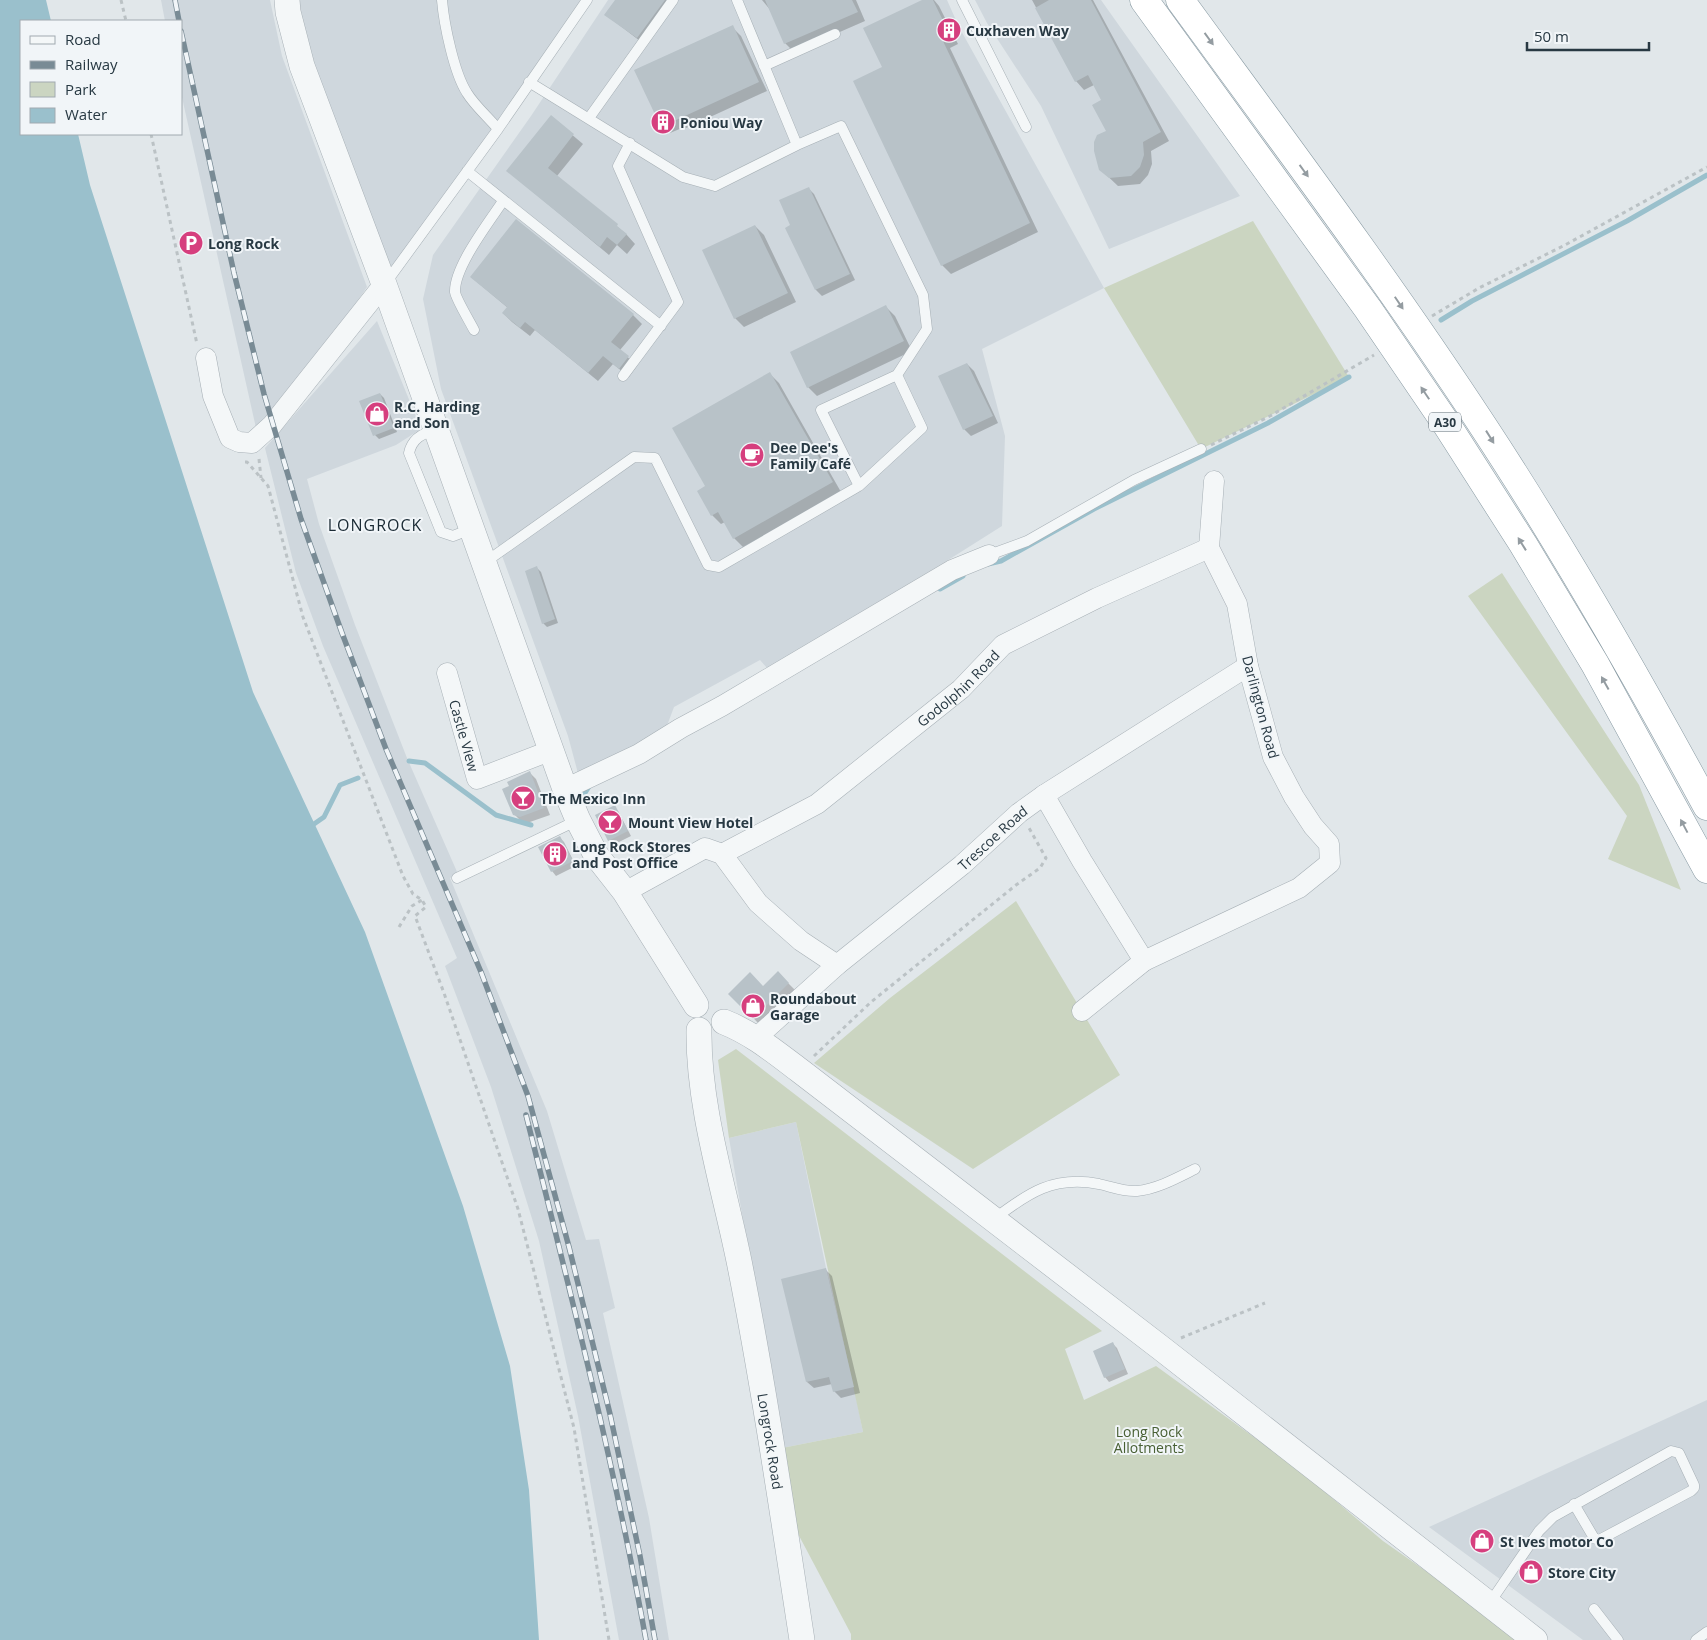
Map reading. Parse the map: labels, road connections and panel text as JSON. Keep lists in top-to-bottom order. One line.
{"streets":{"highway":["A30"],"street":["Godolphin Road","Darlington Road","Castle View","Trescoe Road","Longrock Road"]},"crossings":[["Godolphin Road","Darlington Road"],["Darlington Road","Trescoe Road"]],"districts":["LONGROCK"],"parks":["Long Rock Allotments"],"places":{"building":["Cuxhaven Way","Poniou Way","Long Rock Stores and Post Office"],"parking":["Long Rock"],"shop":["R.C. Harding and Son","Roundabout Garage","St Ives motor Co","Store City"],"cafe":["Dee Dee's Family Café"],"bar":["The Mexico Inn","Mount View Hotel"]},"legend":["Road","Railway","Park","Water"],"scale_bar":"50 m"}
